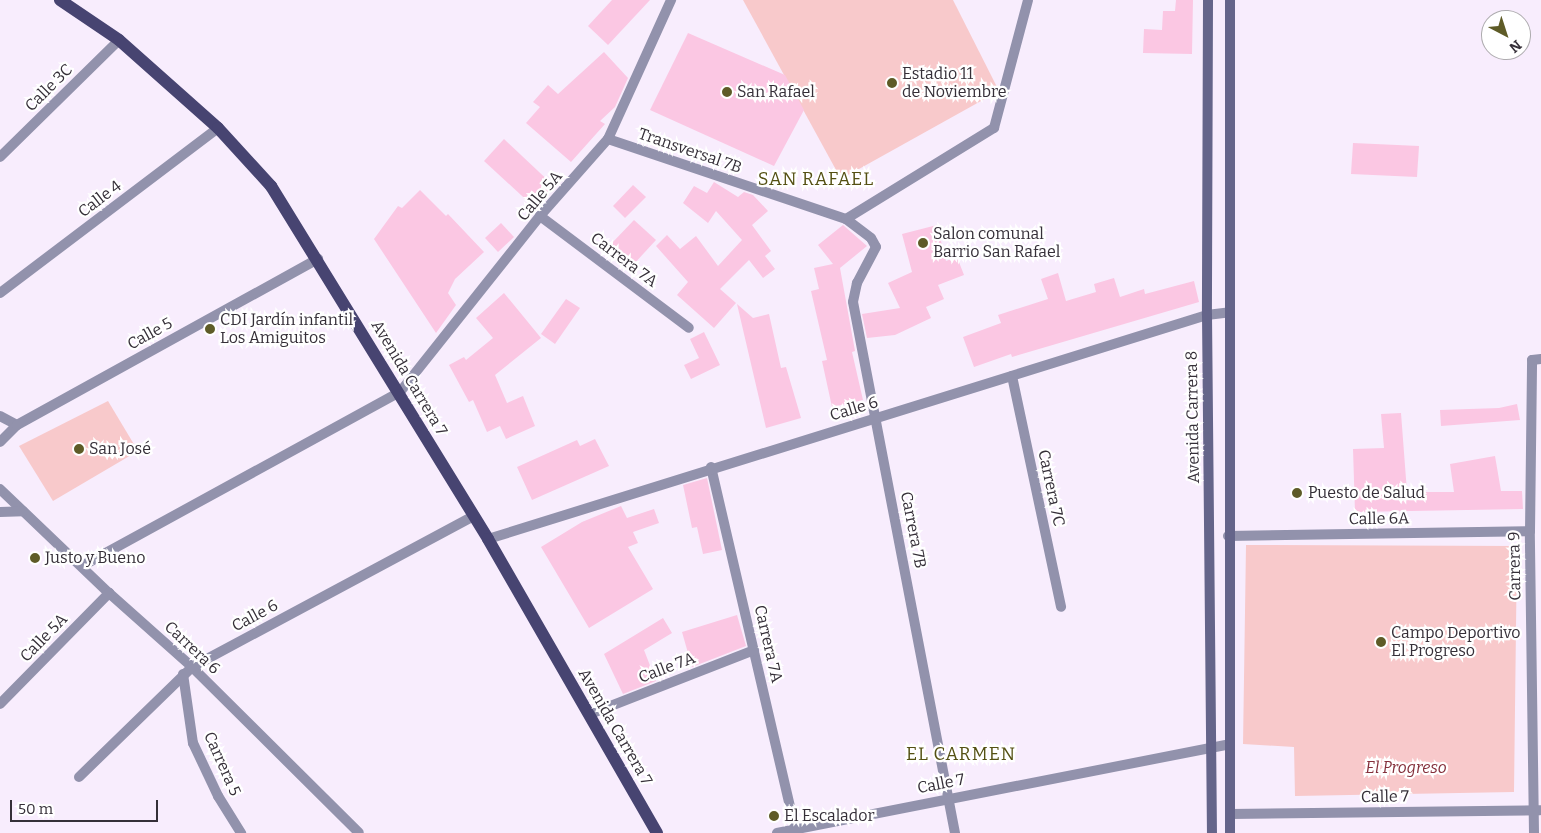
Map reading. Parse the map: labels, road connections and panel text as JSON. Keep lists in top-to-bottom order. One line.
{"streets":{"main road":["Avenida Carrera 7"],"street":["Calle 3C","Transversal 7B","Calle 5A","Calle 4","Carrera 7A","Calle 5","Calle 6","Avenida Carrera 8","Carrera 7C","Calle 6A","Carrera 7B","Carrera 9","Carrera 6","Calle 7A","Carrera 5","Calle 7"]},"crossings":[["Calle 3C","Avenida Carrera 7"],["Transversal 7B","Calle 5A"],["Transversal 7B","Carrera 7B"],["Calle 5A","Carrera 7A"],["Calle 5A","Avenida Carrera 7"],["Calle 5A","Carrera 6"],["Calle 4","Avenida Carrera 7"],["Carrera 7A","Calle 6"],["Carrera 7A","Calle 7A"],["Carrera 7A","Calle 7"],["Calle 5","Avenida Carrera 7"],["Avenida Carrera 7","Calle 6"],["Avenida Carrera 7","Calle 7A"],["Calle 6","Avenida Carrera 8"],["Calle 6","Carrera 7C"],["Calle 6","Carrera 7B"],["Calle 6","Carrera 6"],["Calle 6","Carrera 5"],["Avenida Carrera 8","Calle 7"],["Calle 6A","Carrera 9"],["Carrera 7B","Calle 7"],["Carrera 9","Calle 7"]],"districts":["SAN RAFAEL","EL CARMEN"],"parks":["El Progreso"],"places":["Estadio 11 de Noviembre","San Rafael","Salon comunal Barrio San Rafael","CDI Jardín infantil Los Amiguitos","San José","Puesto de Salud","Justo y Bueno","Campo Deportivo El Progreso","El Escalador"],"scale_bar":"50 m","north":"bottom right"}
